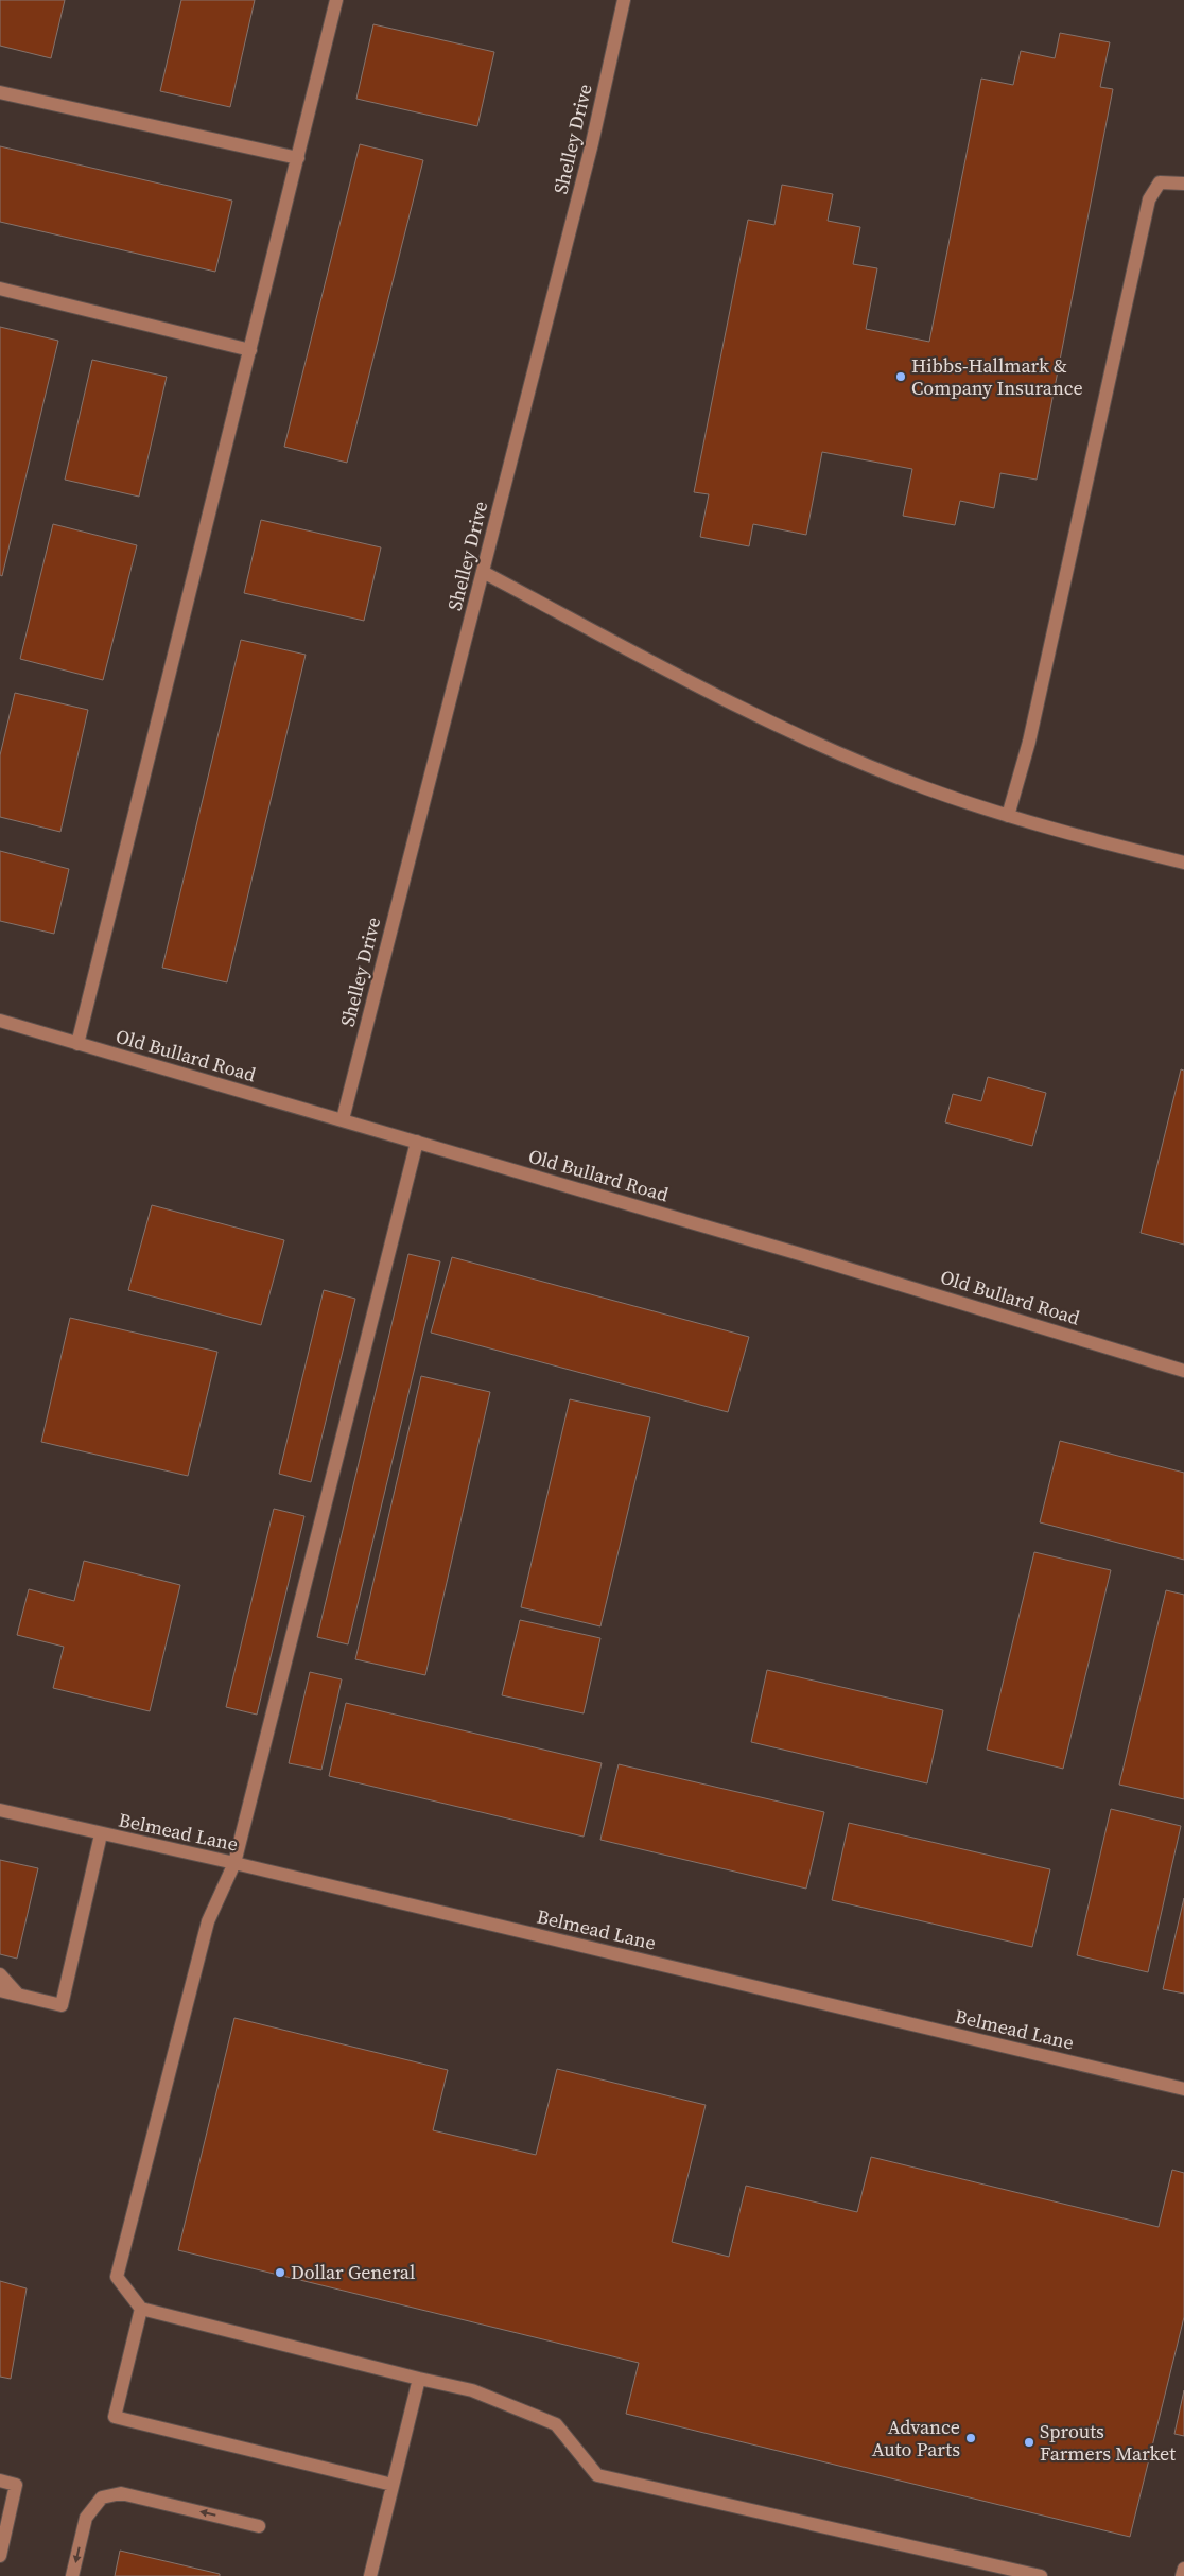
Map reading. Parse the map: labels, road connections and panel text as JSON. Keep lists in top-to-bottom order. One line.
{"streets":{"street":["Shelley Drive","Old Bullard Road","Belmead Lane"]},"crossings":[["Shelley Drive","Old Bullard Road"]],"places":["Hibbs-Hallmark & Company Insurance","Dollar General","Advance Auto Parts","Sprouts Farmers Market"]}
